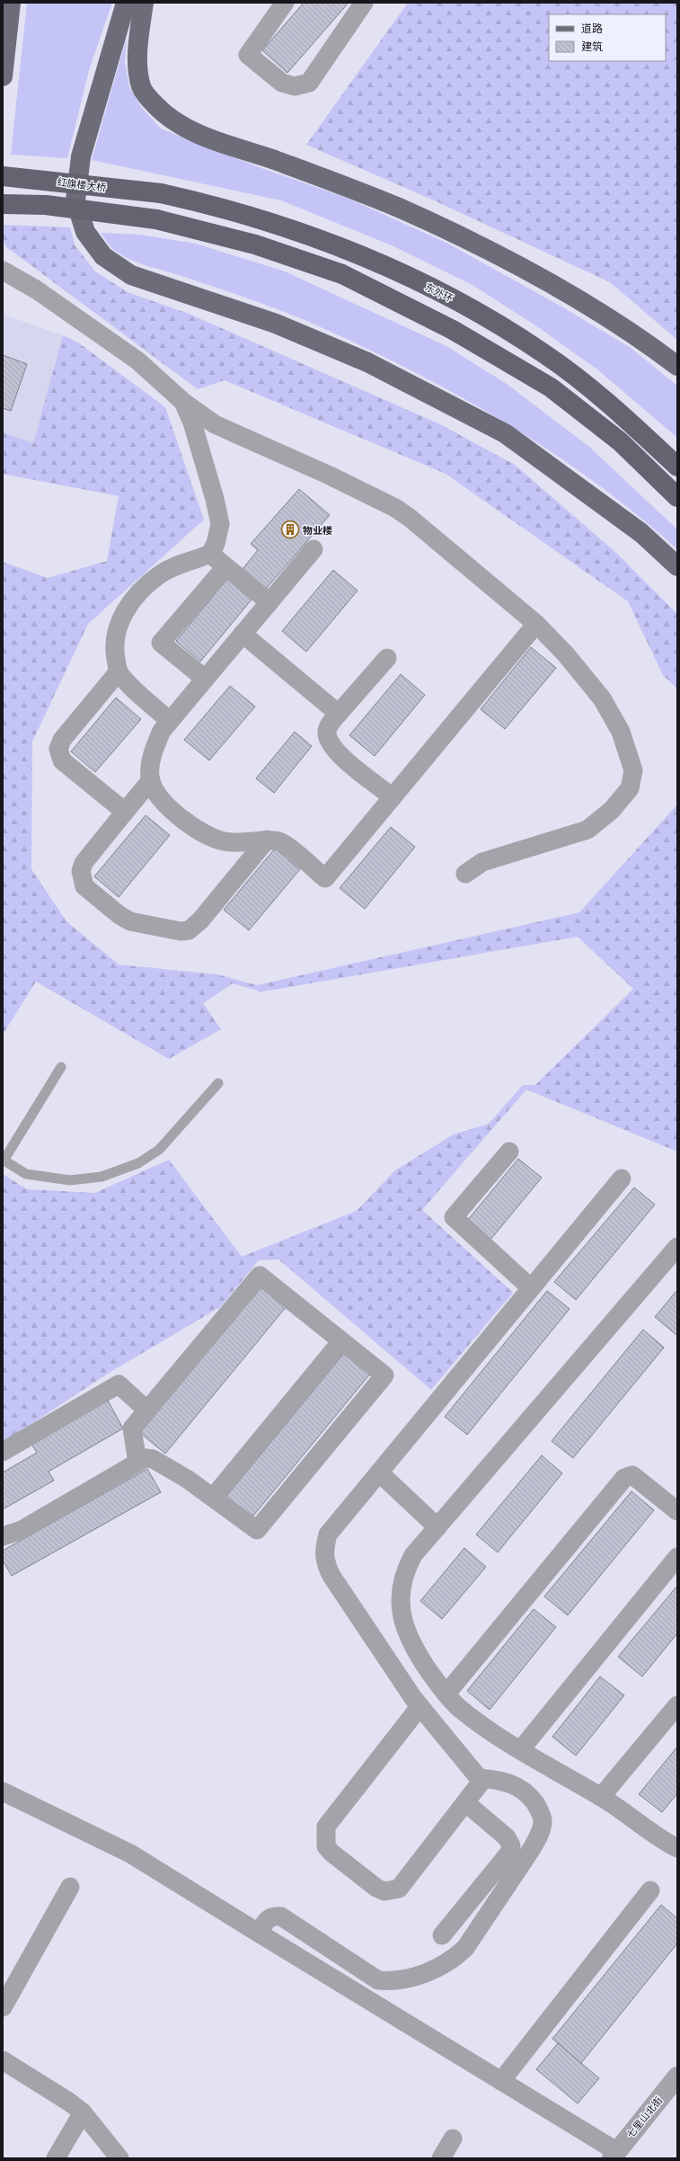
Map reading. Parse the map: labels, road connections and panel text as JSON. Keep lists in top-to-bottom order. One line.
{"streets":{"highway":["红旗楼大桥","东外环"],"street":["七里山北街"]},"crossings":[["红旗楼大桥","东外环"]],"places":{"building":["物业楼"]},"legend":["道路","建筑"]}
